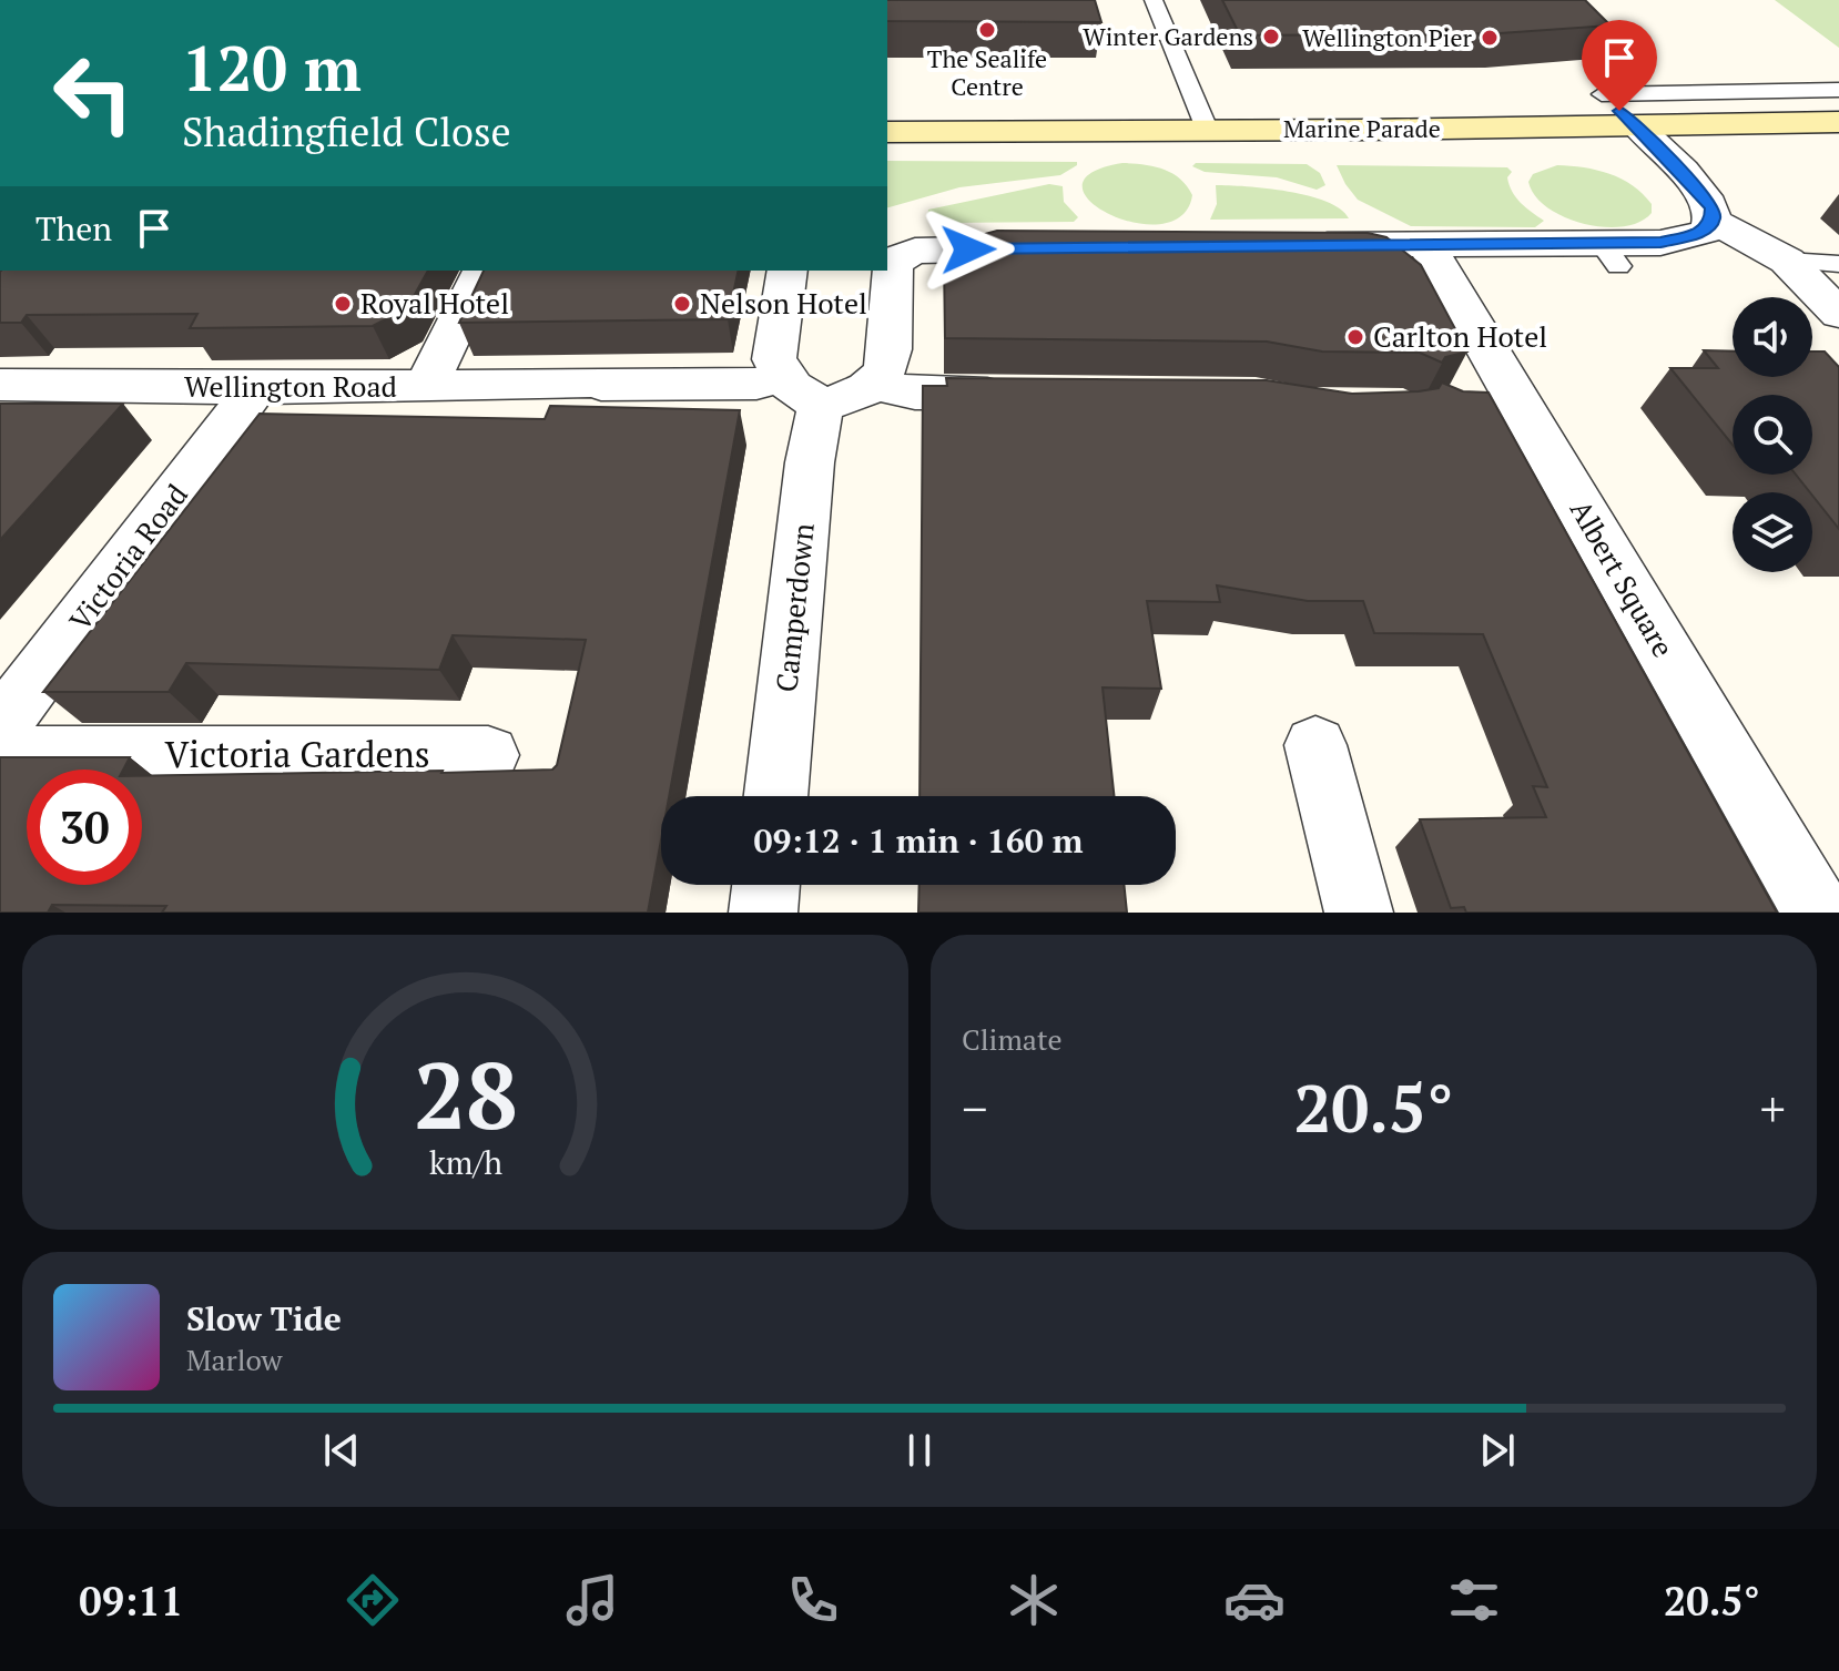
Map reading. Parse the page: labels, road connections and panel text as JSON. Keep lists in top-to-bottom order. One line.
{"streets":{"street":["Marine Parade","Wellington Road","Victoria Road","Albert Square","Camperdown","Victoria Gardens"]},"crossings":[["Wellington Road","Victoria Road"],["Wellington Road","Camperdown"]],"places":["The Sealife Centre","Winter Gardens","Wellington Pier","Royal Hotel","Nelson Hotel","Carlton Hotel"],"page":{"turn":["120 m","Shadingfield Close"],"then":"Then","limit":"30","trip":"09:12 · 1 min · 160 m","tile":"Climate","heat":["−","20.5°","+"],"song":["Slow Tide","Marlow"],"tabs":["09:11","20.5°"],"gauge":["28","km/h"]}}
